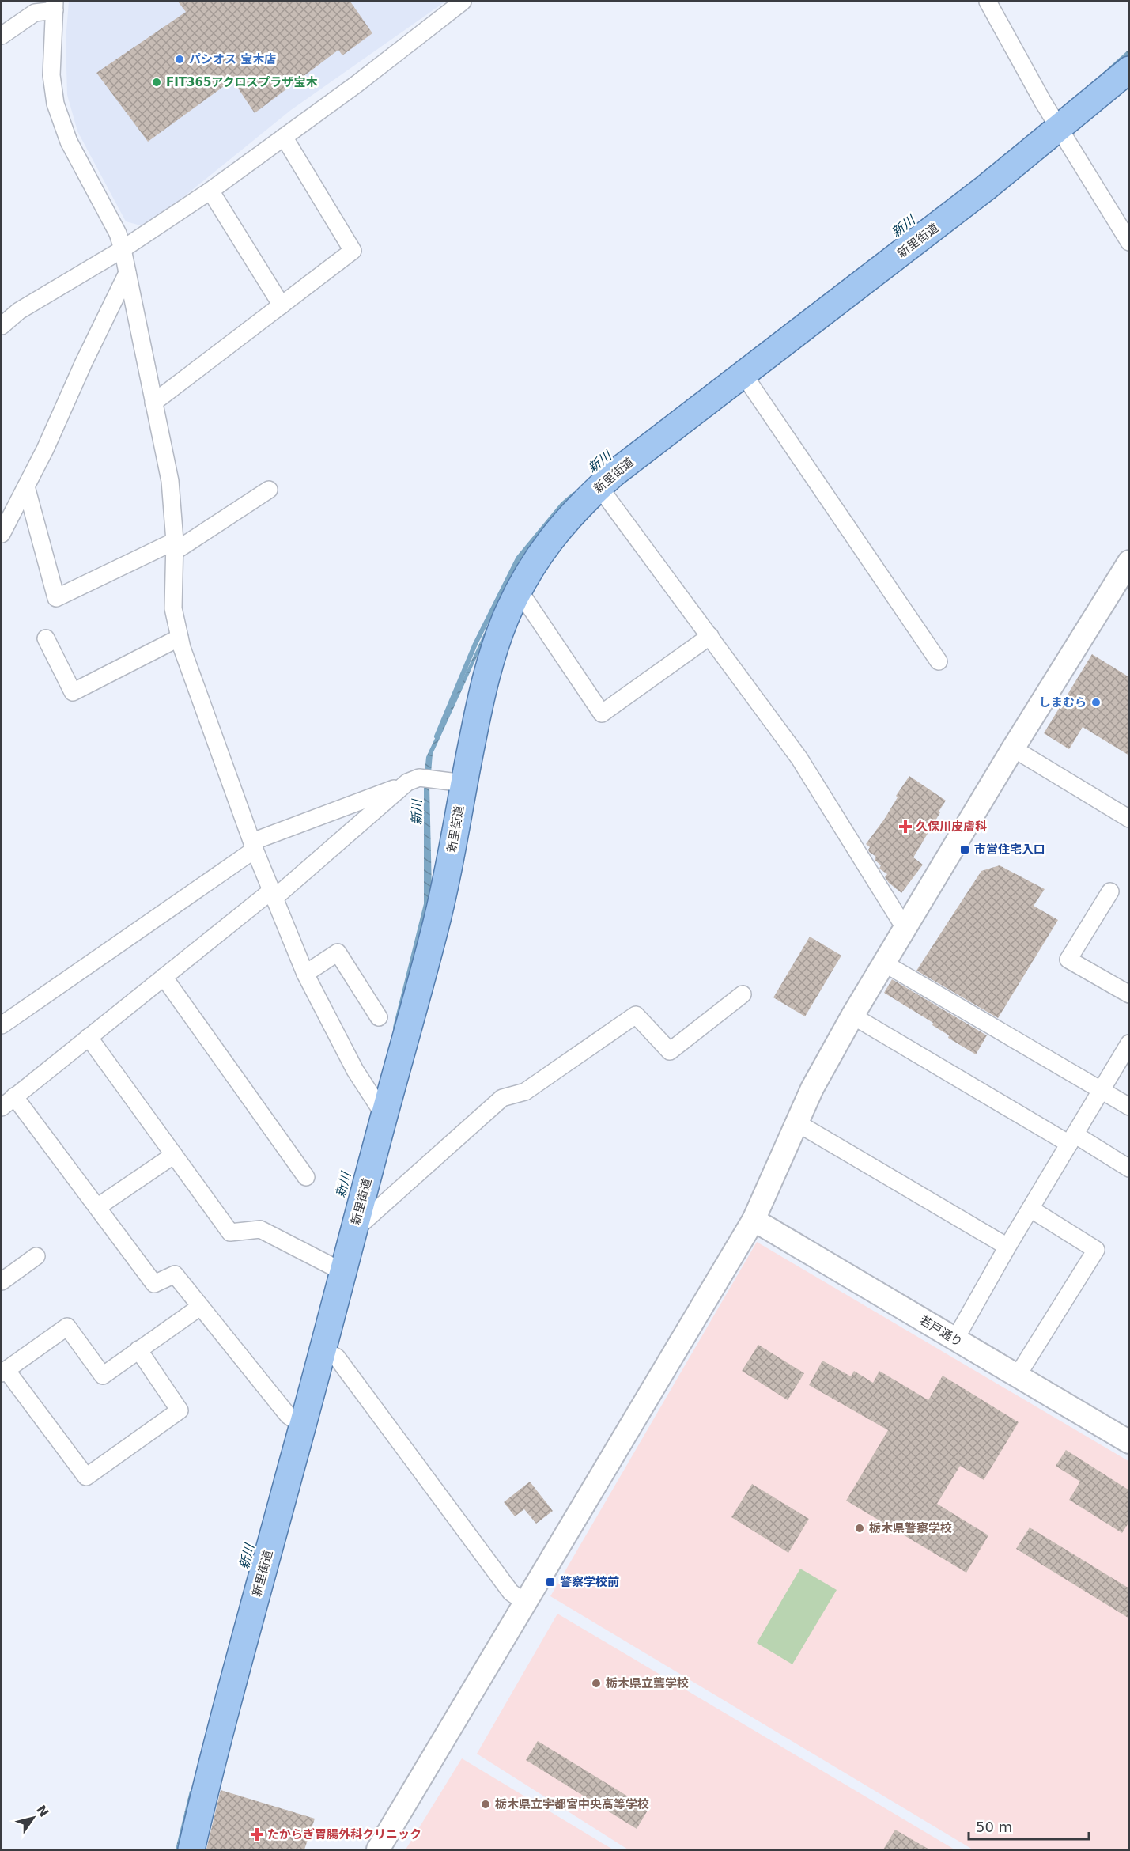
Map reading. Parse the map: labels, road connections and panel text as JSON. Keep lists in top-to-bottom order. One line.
{"streets":{"main road":["新里街道"],"street":["若戸通り"]},"water":["新川"],"places":{"other":["パシオス 宝木店","FIT365アクロスプラザ宝木","しまむら","栃木県警察学校","栃木県立聾学校","栃木県立宇都宮中央高等学校"],"health":["久保川皮膚科","たからぎ胃腸外科クリニック"],"transit":["市営住宅入口","警察学校前"]},"scale_bar":"50 m","north":"top right"}
